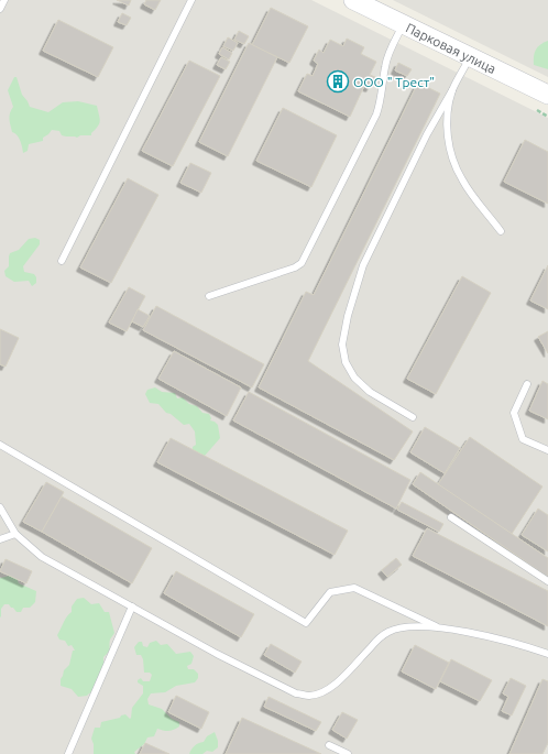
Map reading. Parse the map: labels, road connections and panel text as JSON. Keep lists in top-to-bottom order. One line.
{"streets":{"main road":["Парковая улица"]},"places":{"building":["ООО \" Трест\""]}}
